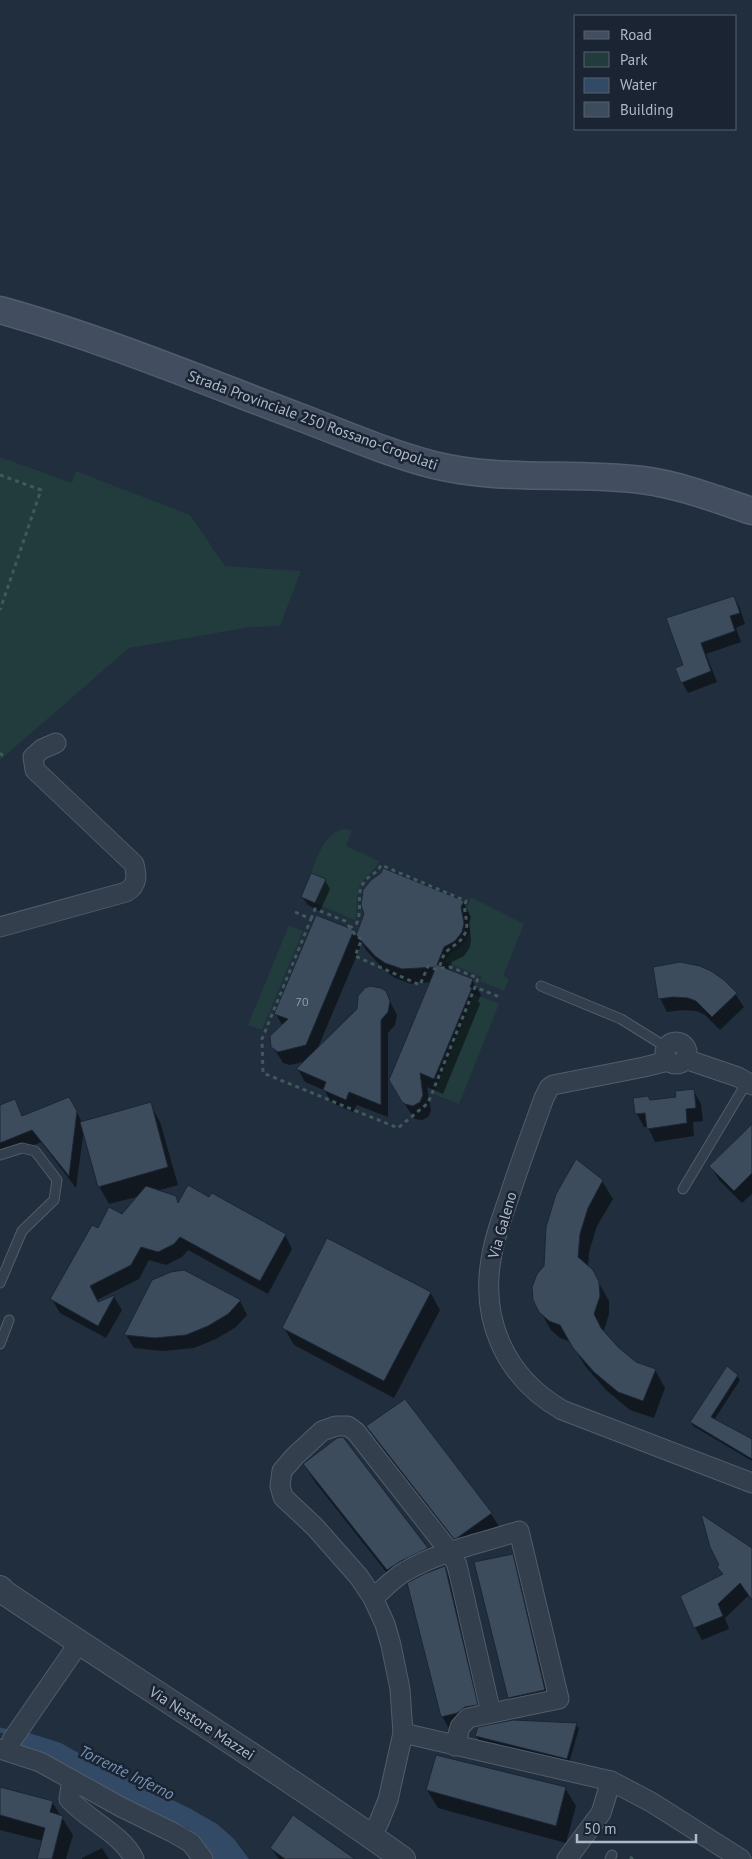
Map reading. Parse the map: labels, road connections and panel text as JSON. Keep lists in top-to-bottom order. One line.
{"streets":{"main road":["Strada Provinciale 250 Rossano-Cropolati"],"street":["Via Galeno","Via Nestore Mazzei"]},"water":["Torrente Inferno"],"house_numbers":["70"],"legend":["Road","Park","Water","Building"],"scale_bar":"50 m"}
